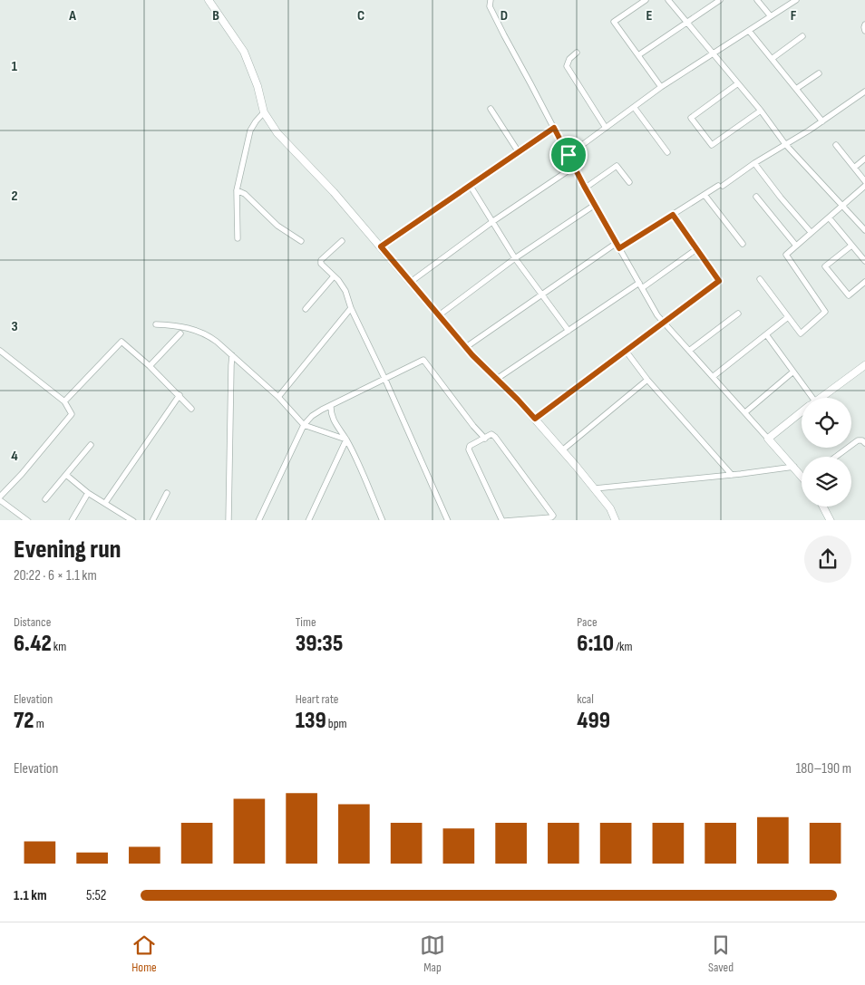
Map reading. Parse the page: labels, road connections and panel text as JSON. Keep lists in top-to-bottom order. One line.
{"page":{"heading":["Evening run","20:22 · 6 × 1.1 km"],"stats":[["Distance","6.42 km"],["Time","39:35"],["Pace","6:10 /km"],["Elevation","72 m"],["Heart rate","139 bpm"],["kcal","499"]],"chart":["Elevation","180–190 m"],"list":[{"name":"1.1 km","note":"5:52"}],"tabs":["Home","Map","Saved"]},"grid":{"columns":["A","B","C","D","E","F"],"rows":["1","2","3","4"]}}
